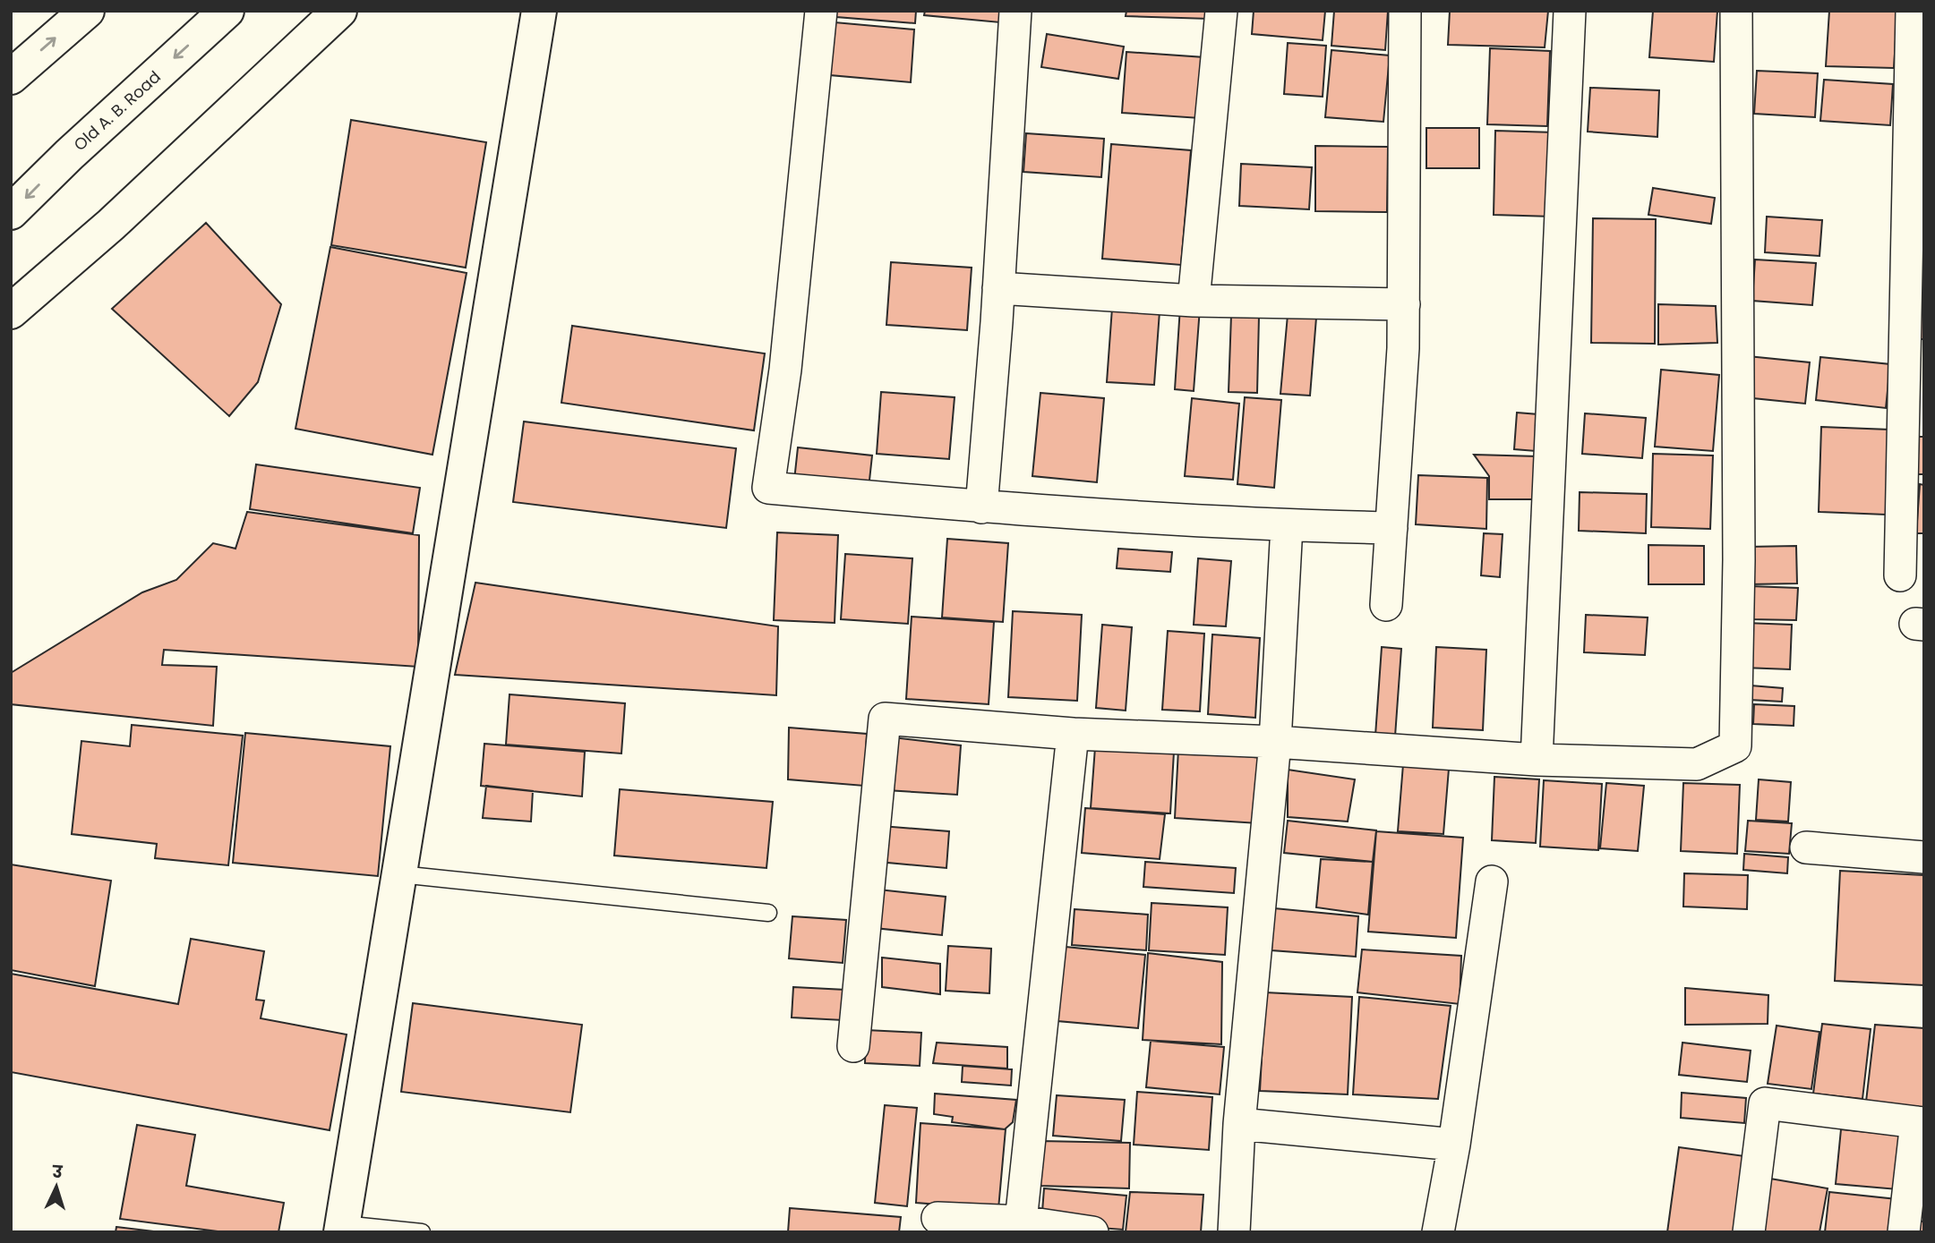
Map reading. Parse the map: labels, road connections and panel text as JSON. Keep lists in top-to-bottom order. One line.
{"streets":{"street":["Old A. B. Road"]},"north":"top"}
